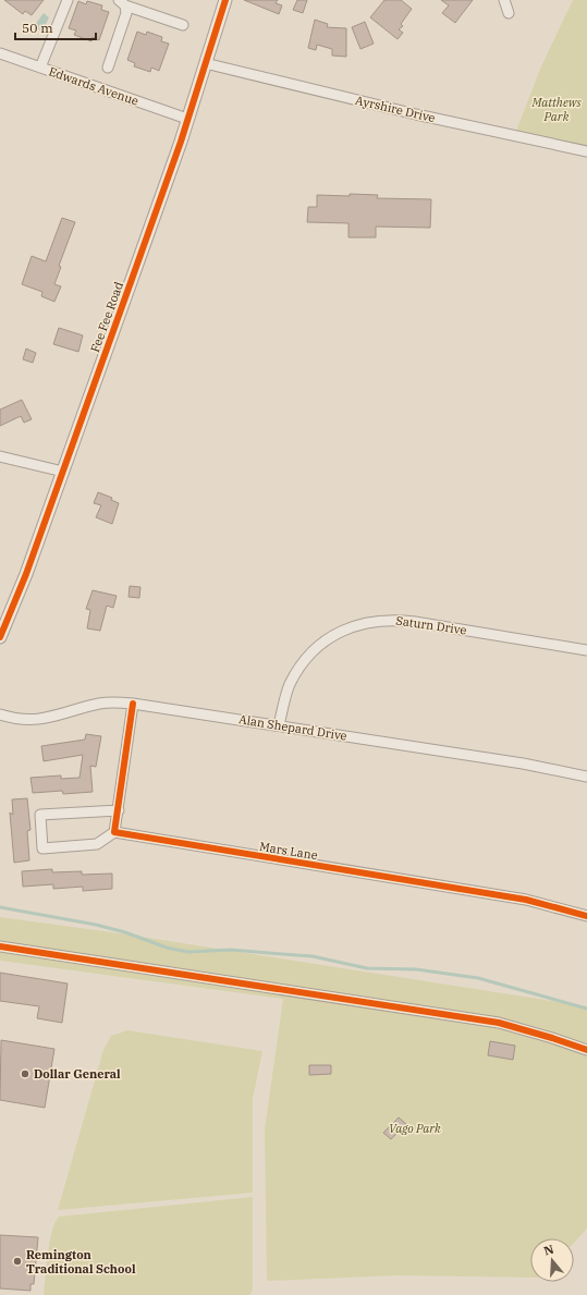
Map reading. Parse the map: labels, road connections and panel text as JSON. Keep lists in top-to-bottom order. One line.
{"streets":{"street":["Edwards Avenue","Ayrshire Drive","Fee Fee Road","Saturn Drive","Alan Shepard Drive","Mars Lane"]},"crossings":[["Edwards Avenue","Fee Fee Road"],["Ayrshire Drive","Fee Fee Road"],["Saturn Drive","Alan Shepard Drive"]],"parks":["Matthews Park","Vago Park"],"places":["Dollar General","Remington Traditional School"],"scale_bar":"50 m","north":"top"}
